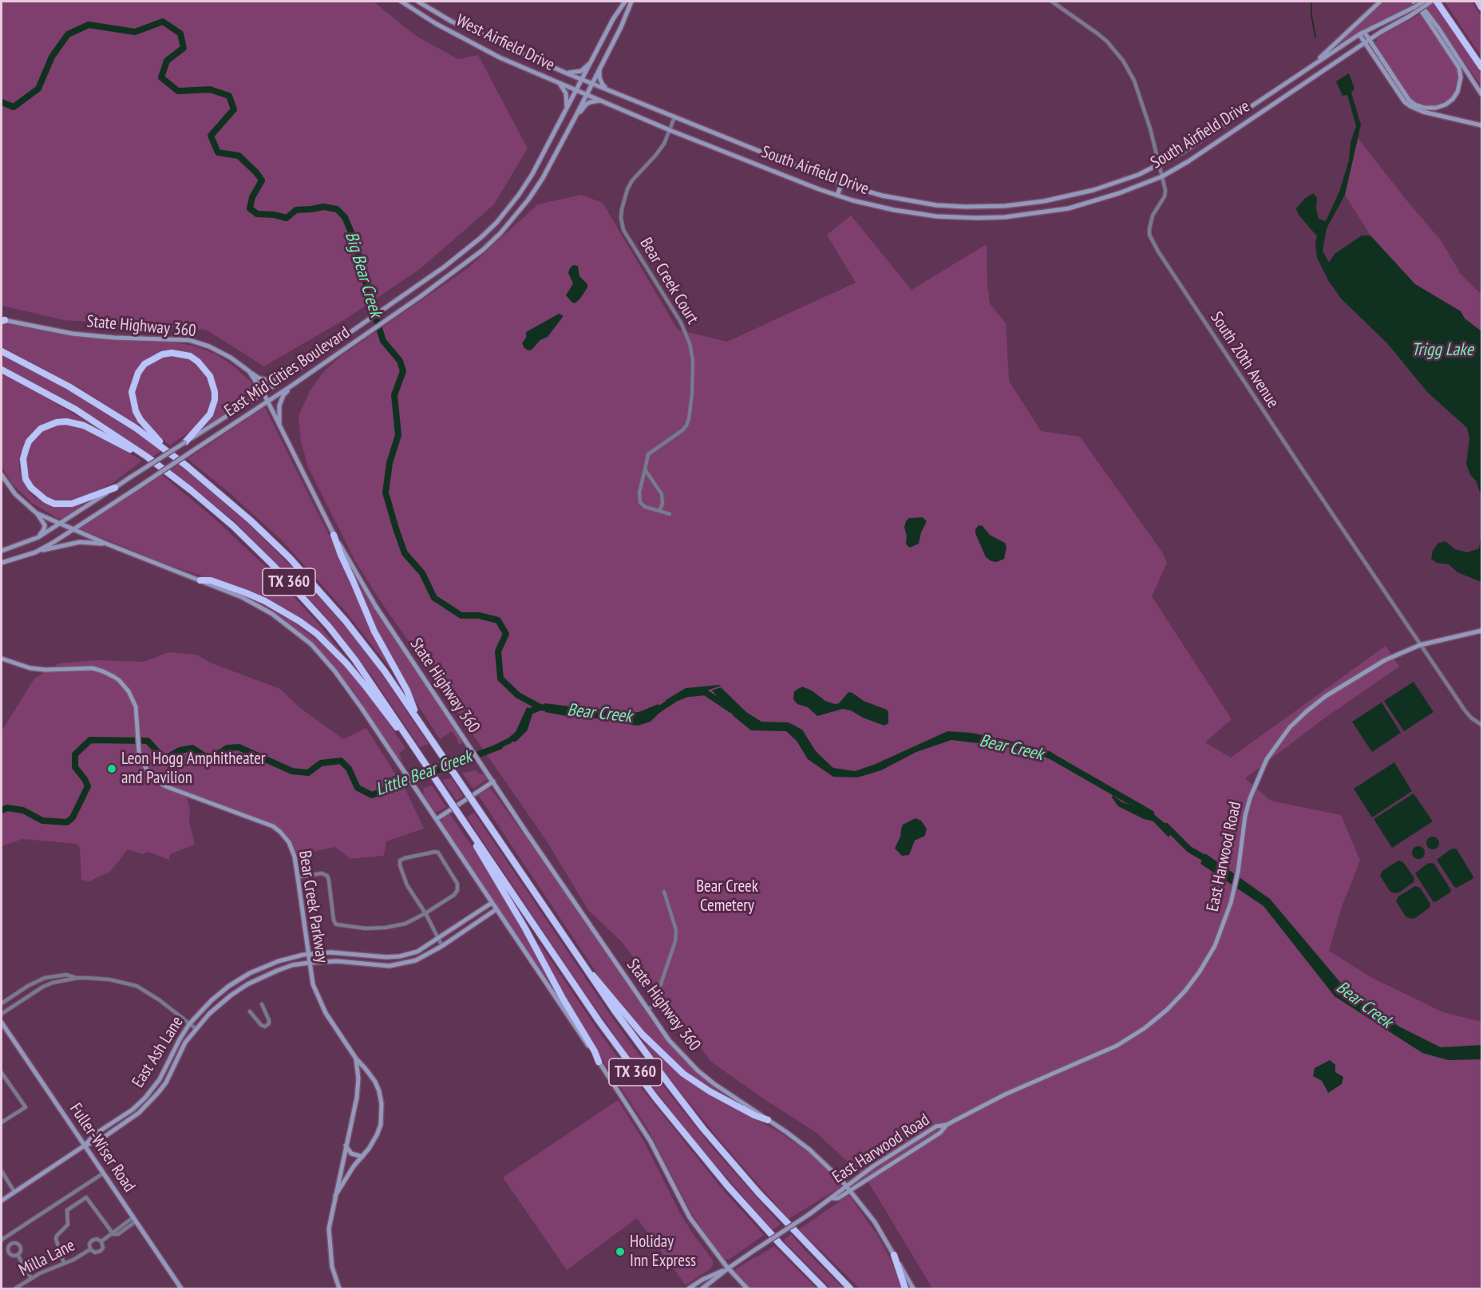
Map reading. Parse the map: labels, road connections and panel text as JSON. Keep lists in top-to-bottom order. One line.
{"streets":{"highway":["TX 360"],"main road":["West Airfield Drive","South Airfield Drive","State Highway 360","East Mid Cities Boulevard","East Harwood Road","Bear Creek Parkway","East Ash Lane","Fuller-Wiser Road"],"street":["Bear Creek Court","South 20th Avenue","Milla Lane"]},"crossings":[["West Airfield Drive","South Airfield Drive"],["West Airfield Drive","East Mid Cities Boulevard"],["South Airfield Drive","Bear Creek Court"],["South Airfield Drive","South 20th Avenue"],["South Airfield Drive","East Mid Cities Boulevard"],["State Highway 360","East Mid Cities Boulevard"],["State Highway 360","East Harwood Road"],["South 20th Avenue","East Harwood Road"],["Bear Creek Parkway","East Ash Lane"],["East Ash Lane","Fuller-Wiser Road"],["Fuller-Wiser Road","Milla Lane"]],"water":["Big Bear Creek","Trigg Lake","Bear Creek","Little Bear Creek"],"parks":["Bear Creek Cemetery"],"places":["Leon Hogg Amphitheater and Pavilion","Holiday Inn Express"]}
